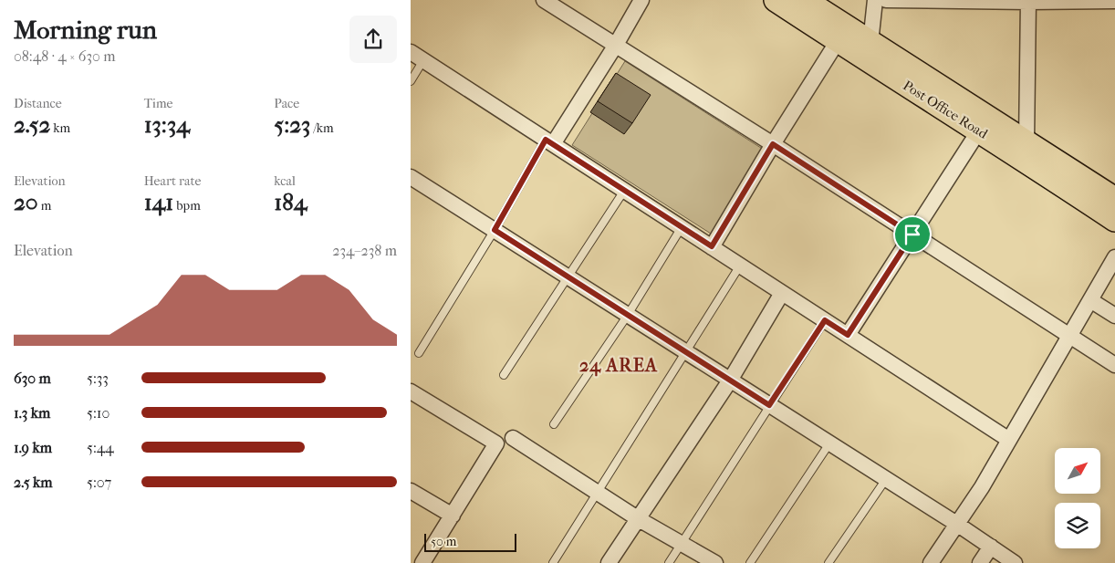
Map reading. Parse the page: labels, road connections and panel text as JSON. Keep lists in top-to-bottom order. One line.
{"streets":{"main road":["Post Office Road"]},"districts":["24 AREA"],"scale_bar":"50 m","north":"top right","page":{"heading":["Morning run","08:48 · 4 × 630 m"],"stats":[["Distance","2.52 km"],["Time","13:34"],["Pace","5:23 /km"],["Elevation","20 m"],["Heart rate","141 bpm"],["kcal","184"]],"chart":["Elevation","234–238 m"],"list":[{"name":"630 m","note":"5:33"},{"name":"1.3 km","note":"5:10"},{"name":"1.9 km","note":"5:44"},{"name":"2.5 km","note":"5:07"}],"scale":"50 m"}}
